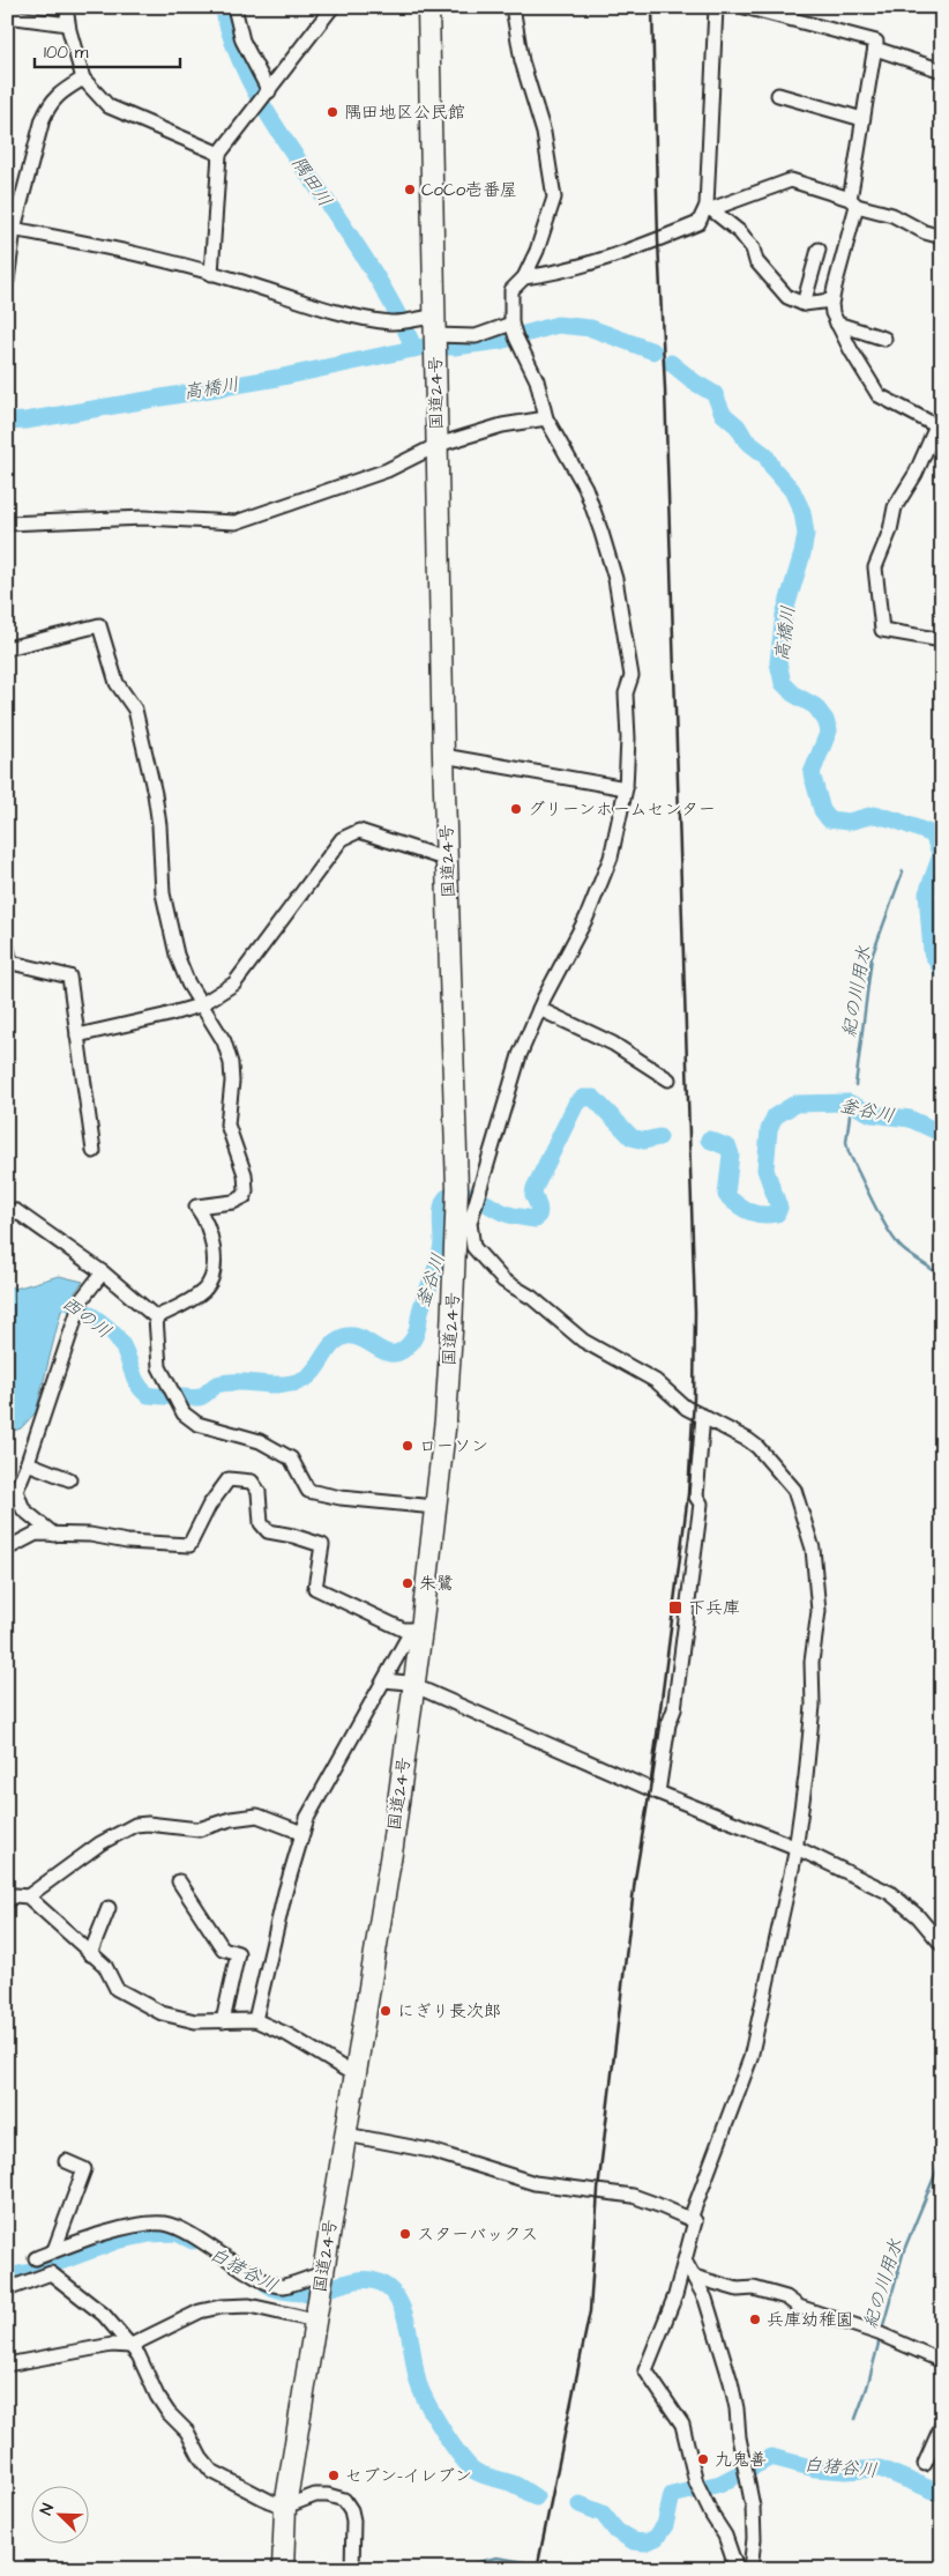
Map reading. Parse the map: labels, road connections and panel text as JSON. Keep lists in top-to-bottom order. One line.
{"streets":{"highway":["国道24号"]},"water":["隅田川","高橋川","紀の川用水","釜谷川","西の川","白猪谷川"],"places":{"other":["隅田地区公民館","CoCo壱番屋","グリーンホームセンター","ローソン","朱鷺","にぎり長次郎","スターバックス","兵庫幼稚園","九鬼善","セブン-イレブン"],"transit":["下兵庫"]},"scale_bar":"100 m","north":"top left"}
